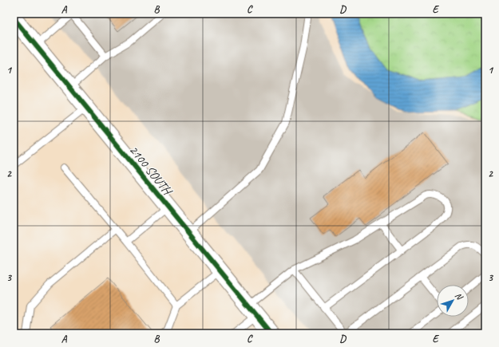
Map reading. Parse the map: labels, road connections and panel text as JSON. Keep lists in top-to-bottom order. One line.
{"streets":{"street":["2100 SOUTH"]},"north":"top right","grid":{"columns":["A","B","C","D","E"],"rows":["1","2","3"]}}
